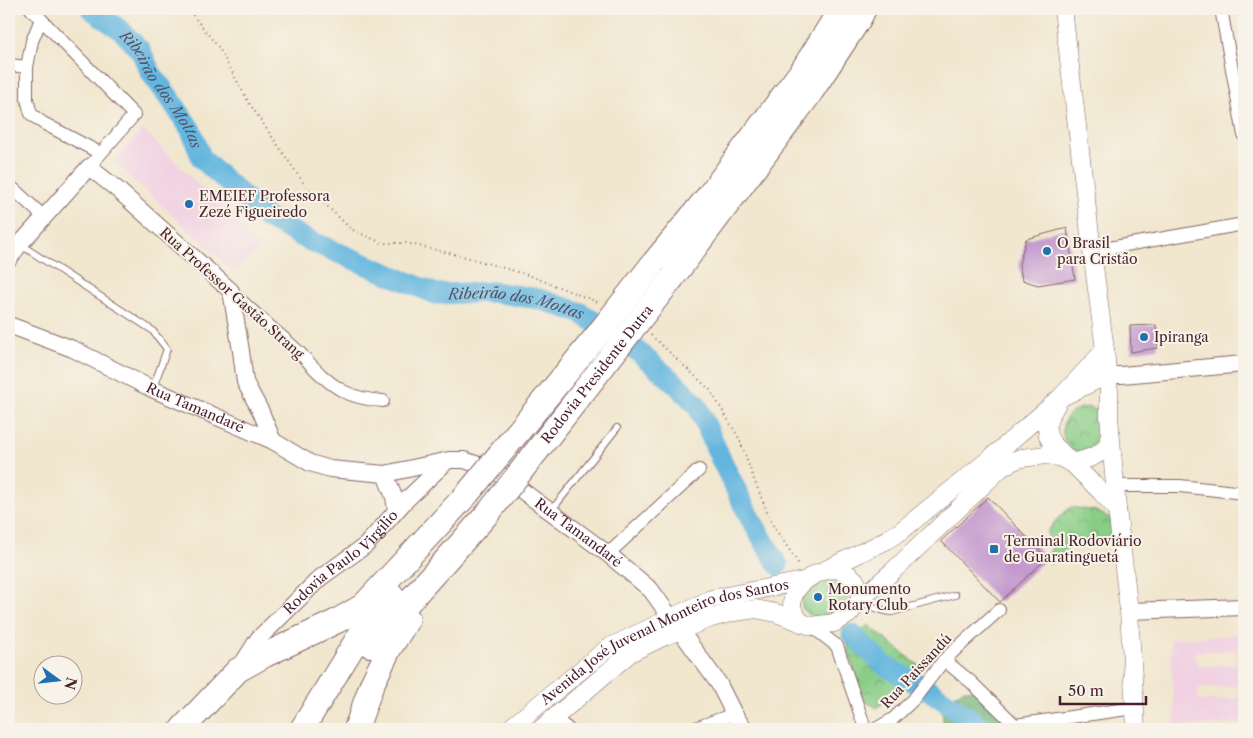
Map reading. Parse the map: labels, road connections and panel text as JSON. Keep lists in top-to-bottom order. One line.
{"streets":{"highway":["Rodovia Presidente Dutra"],"main road":["Avenida José Juvenal Monteiro dos Santos"],"street":["Rua Professor Gastão Strang","Rua Tamandaré","Rodovia Paulo Virgílio","Rua Paissandú"]},"crossings":[["Rua Tamandaré","Rodovia Paulo Virgílio"],["Rua Tamandaré","Avenida José Juvenal Monteiro dos Santos"]],"water":["Ribeirão dos Mottas"],"places":{"other":["EMEIEF Professora Zezé Figueiredo","O Brasil para Cristão","Ipiranga","Monumento Rotary Club"],"transit":["Terminal Rodoviário de Guaratinguetá"]},"scale_bar":"50 m","north":"right"}
